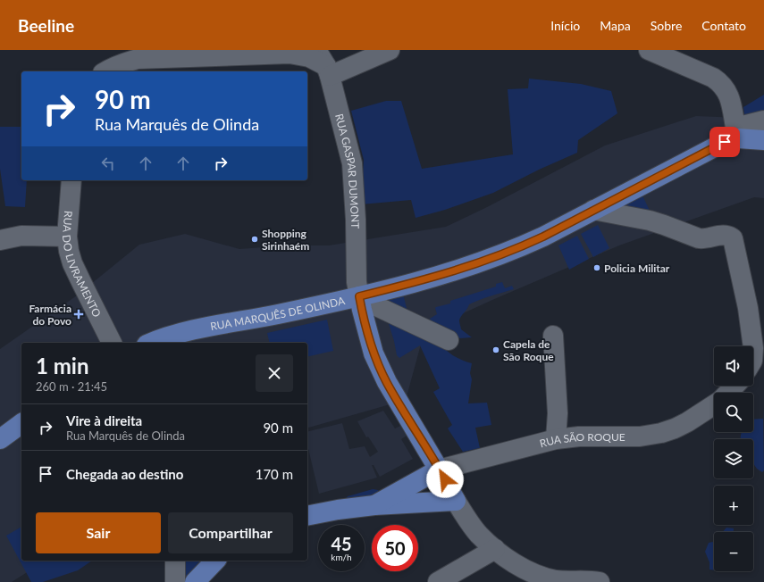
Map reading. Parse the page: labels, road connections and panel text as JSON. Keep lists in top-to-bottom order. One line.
{"streets":{"main road":["RUA MARQUÊS DE OLINDA"],"street":["RUA GASPAR DUMONT","RUA DO LIVRAMENTO","RUA SÃO ROQUE"]},"crossings":[["RUA GASPAR DUMONT","RUA MARQUÊS DE OLINDA"]],"places":{"other":["Shopping Sirinhaém","Policia Militar","Capela de São Roque"],"health":["Farmácia do Povo"]},"page":{"header":"Beeline","nav":["Início","Mapa","Sobre","Contato"],"turn":["90 m","Rua Marquês de Olinda"],"heading":["1 min","260 m · 21:45"],"map_buttons":["+","−"],"list":[{"name":"Vire à direita","note":"Rua Marquês de Olinda","value":"90 m"},{"name":"Chegada ao destino","value":"170 m"}],"buttons":["Sair","Compartilhar"],"speed":"45 km/h","limit":"50"}}
